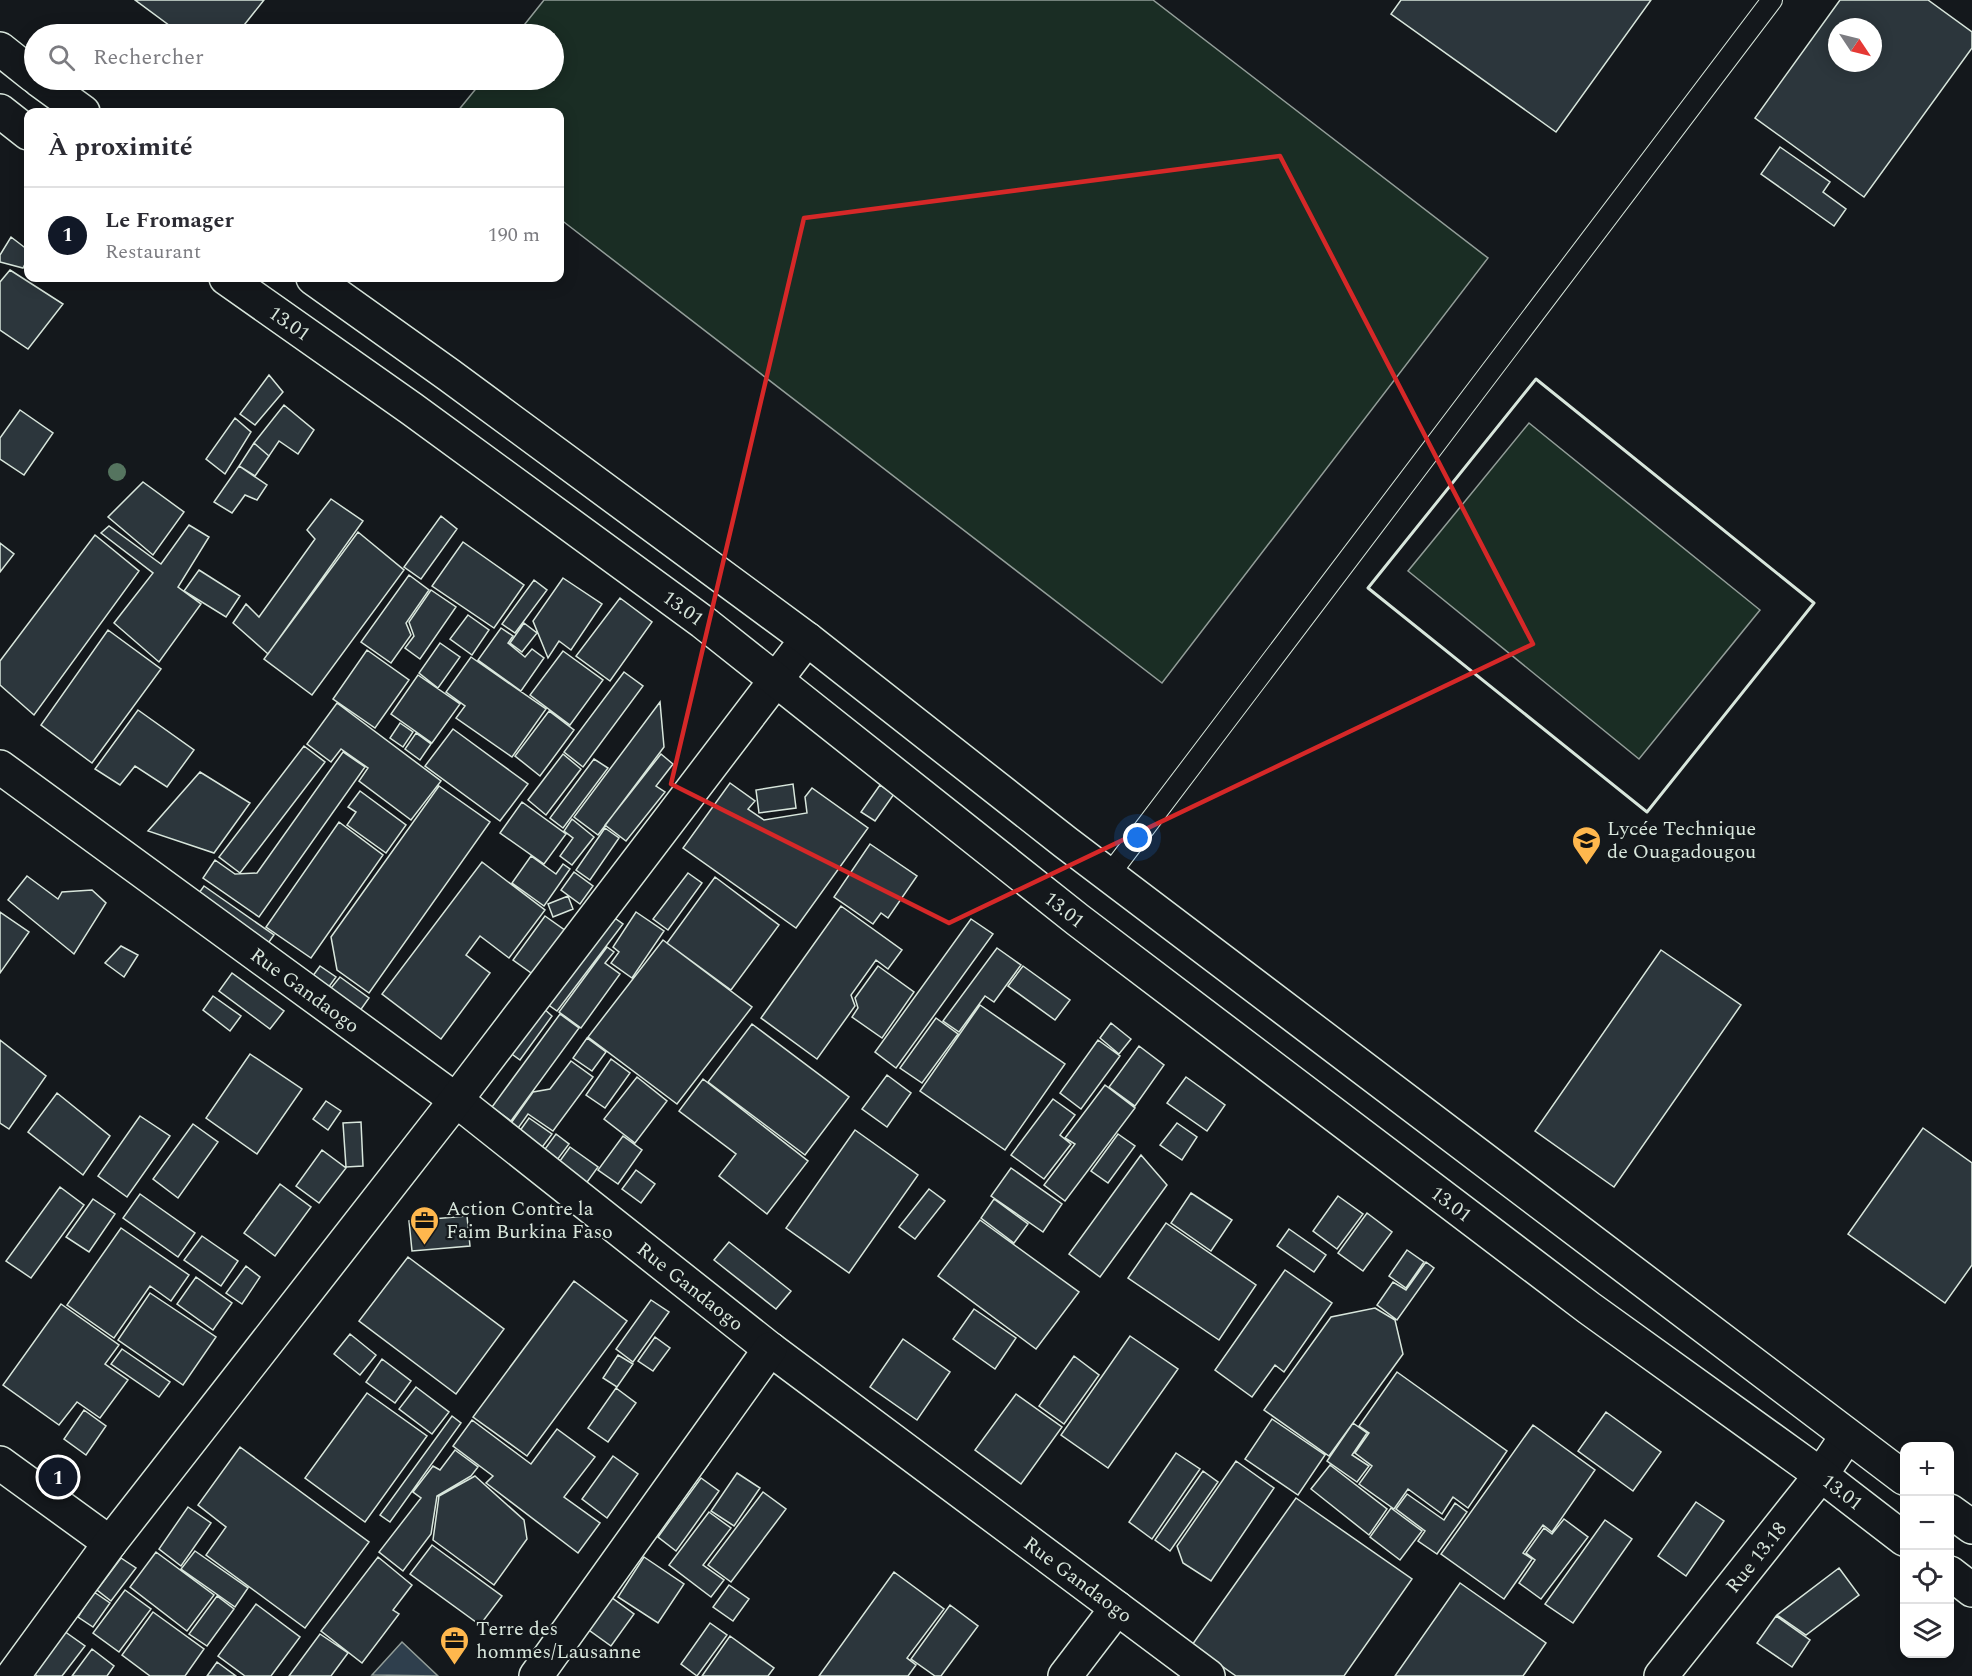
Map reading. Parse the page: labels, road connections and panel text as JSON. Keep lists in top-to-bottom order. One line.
{"streets":{"street":["13.01","Rue Gandaogo","Rue 13.18"]},"crossings":[["13.01","Rue 13.18"]],"places":{"school or university":["Lycée Technique de Ouagadougou"],"office":["Action Contre la Faim Burkina Faso","Terre des hommes/Lausanne"]},"north":"bottom right","page":{"search":"Rechercher","heading":"À proximité","list":[{"mark":"1","name":"Le Fromager","note":"Restaurant","value":"190 m"}],"map_buttons":["+","−"],"pins":"1"}}
